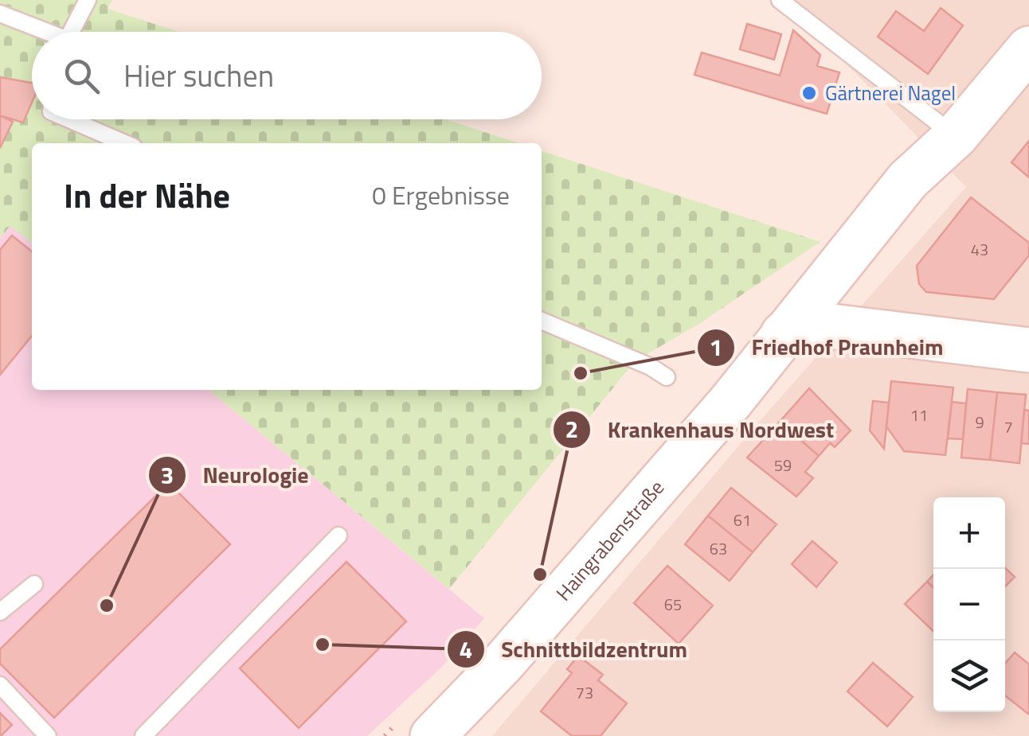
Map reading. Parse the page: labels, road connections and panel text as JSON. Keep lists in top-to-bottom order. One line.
{"streets":{"main road":["Haingrabenstraße"]},"places":["Gärtnerei Nagel","Friedhof Praunheim","Krankenhaus Nordwest","Neurologie","Schnittbildzentrum"],"house_numbers":["43","11","9","7","59","61","63","65","73"],"page":{"search":"Hier suchen","heading":["In der Nähe","0 Ergebnisse"],"map_buttons":["+","−"]}}
